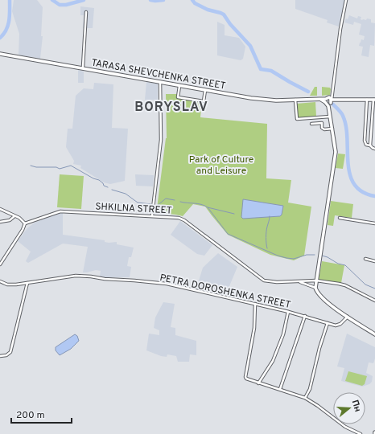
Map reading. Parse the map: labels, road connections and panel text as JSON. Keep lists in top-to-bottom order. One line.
{"streets":{"main road":["TARASA SHEVCHENKA STREET"],"street":["SHKILNA STREET","PETRA DOROSHENKA STREET"]},"districts":["BORYSLAV"],"parks":["Park of Culture and Leisure"],"scale_bar":"200 m","north":"right"}
